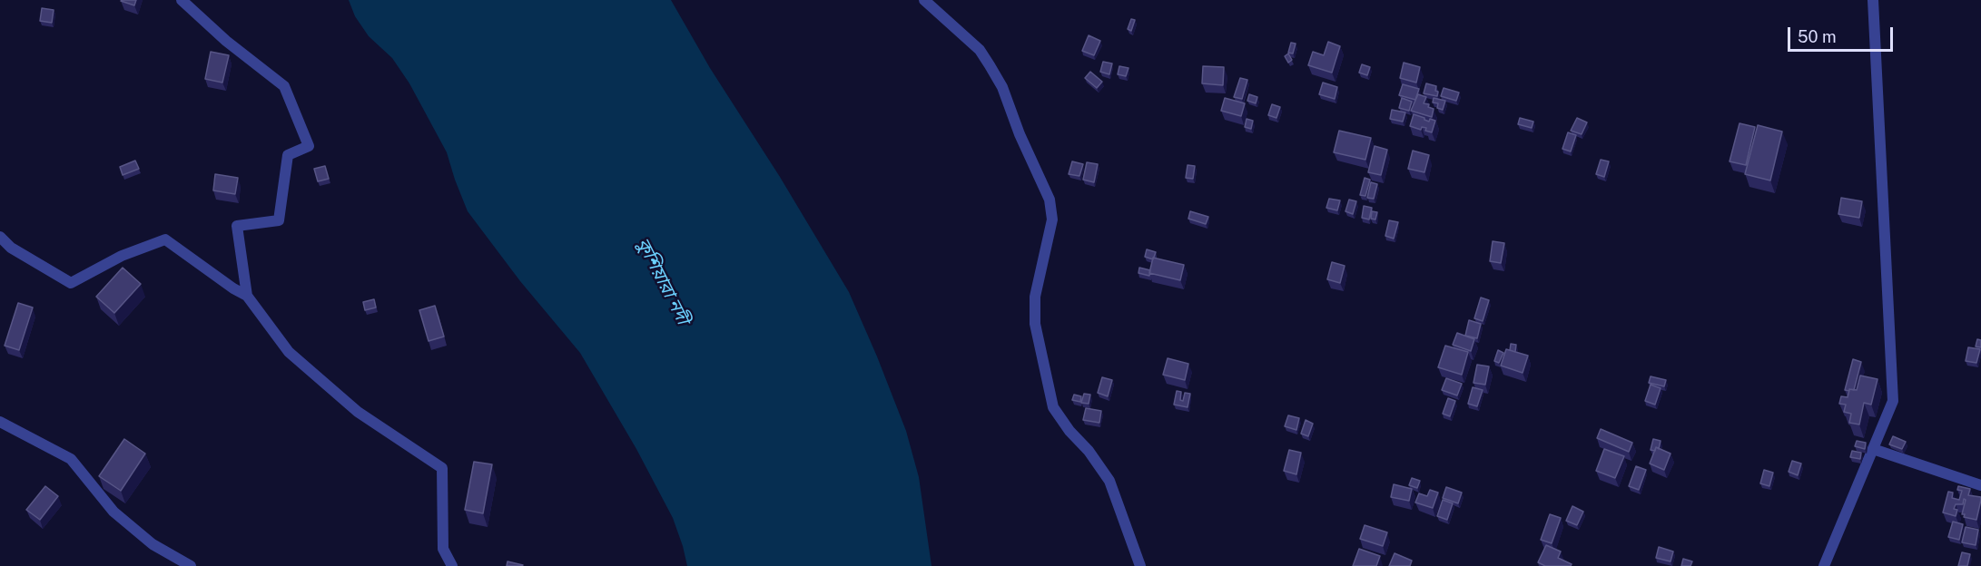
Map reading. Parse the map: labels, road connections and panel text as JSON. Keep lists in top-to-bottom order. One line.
{"water":["কুশিয়ারা নদী"],"scale_bar":"50 m"}
